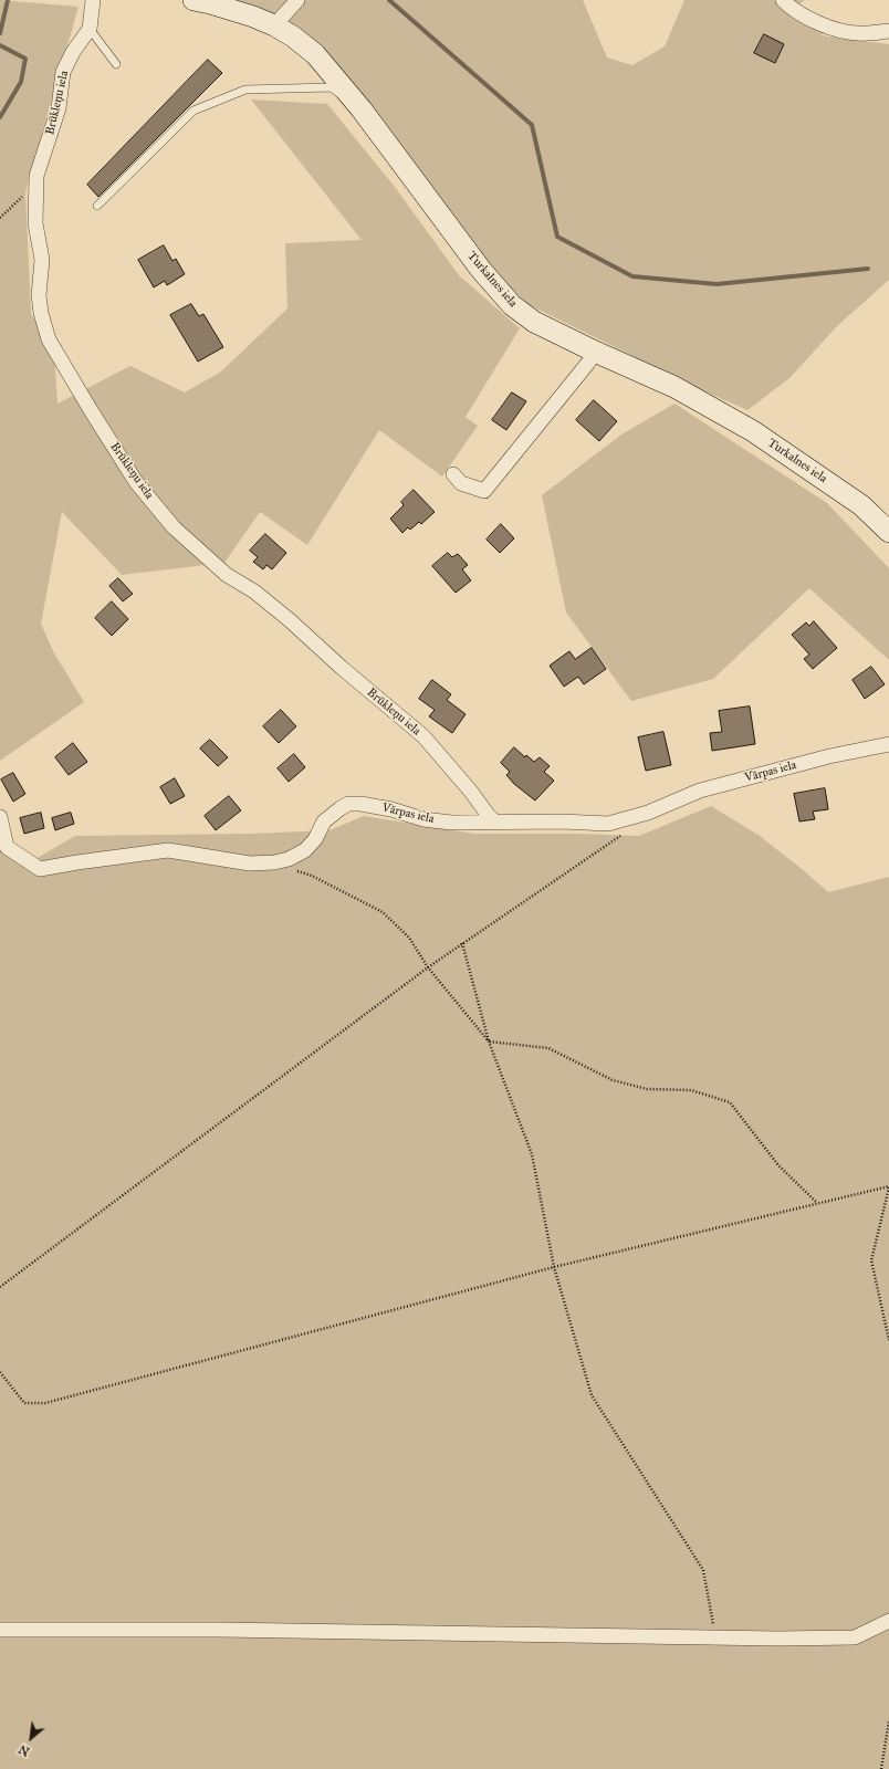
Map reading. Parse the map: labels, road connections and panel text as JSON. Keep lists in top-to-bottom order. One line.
{"streets":{"main road":["Turkalnes iela"],"street":["Brūkleņu iela","Vārpas iela"]},"crossings":[["Brūkleņu iela","Vārpas iela"]],"north":"bottom left"}
